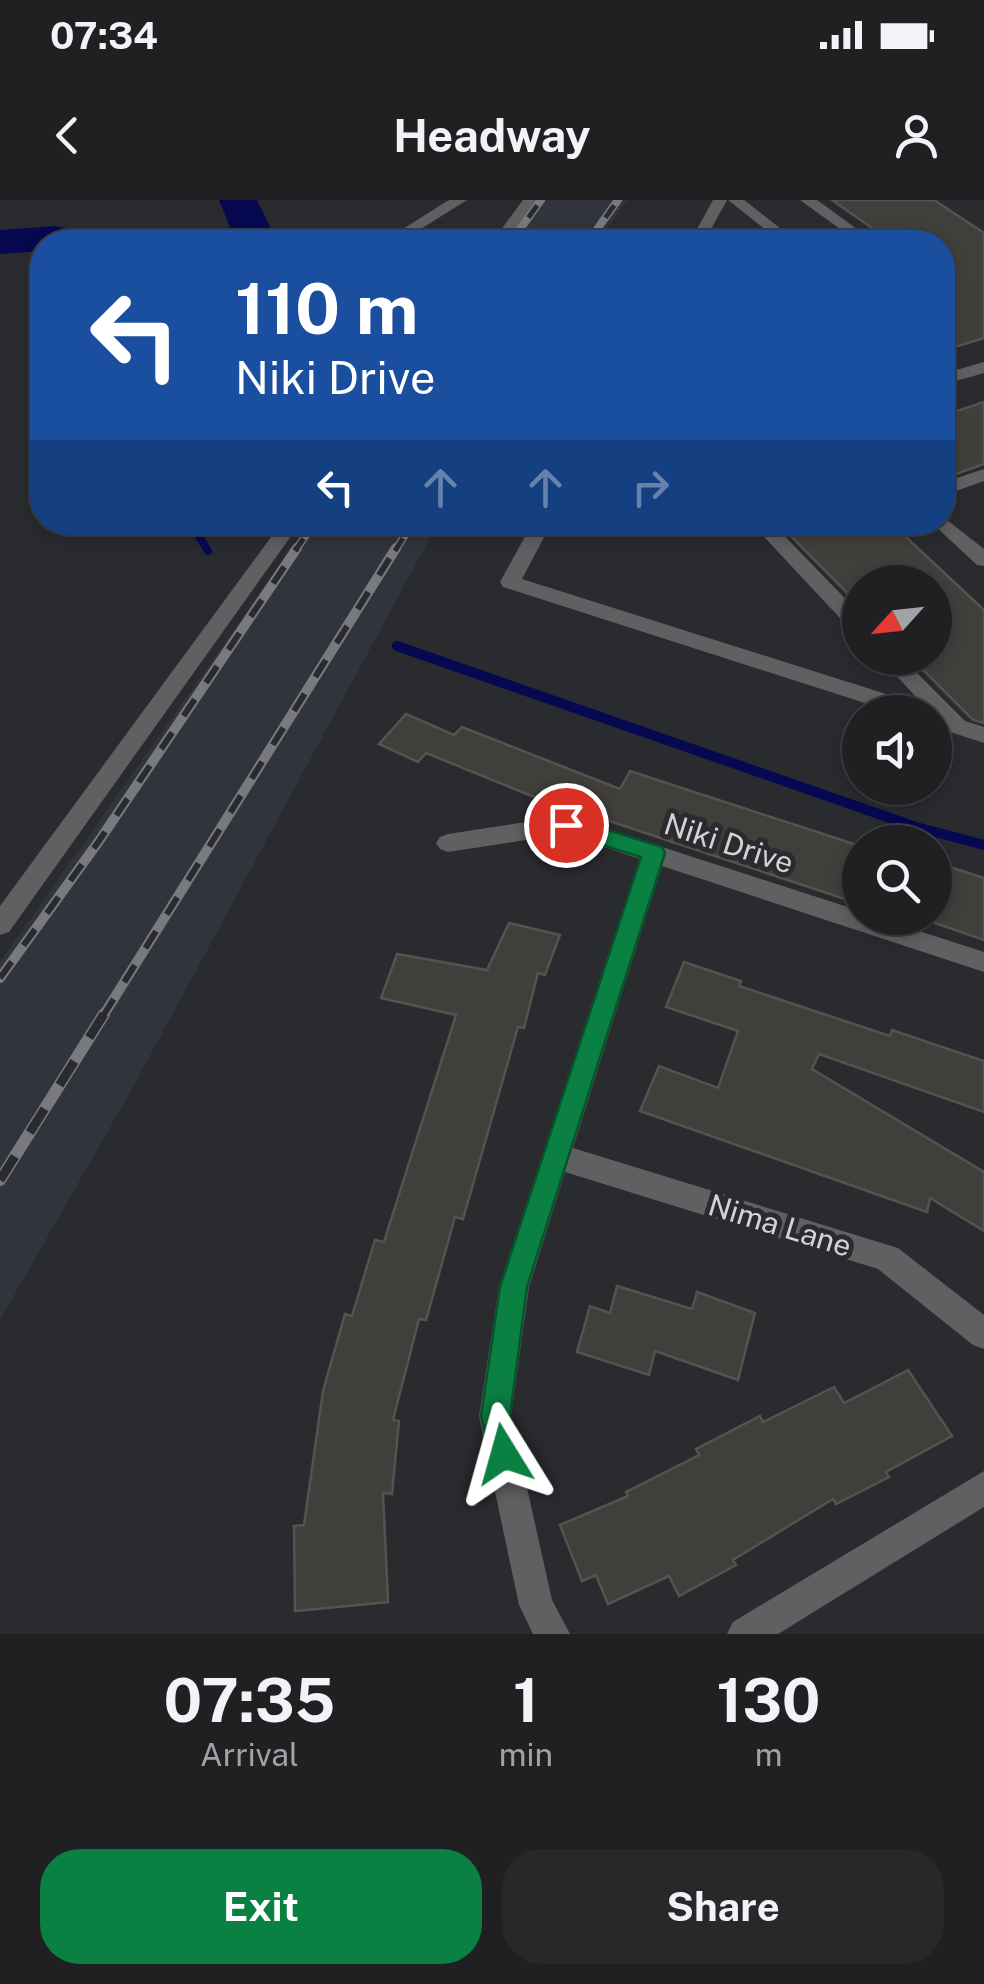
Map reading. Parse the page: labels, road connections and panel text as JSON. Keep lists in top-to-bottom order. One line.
{"streets":{"street":["Niki Drive","Nima Lane"]},"north":"bottom left","page":{"status":"07:34","header":"Headway","turn":["110 m","Niki Drive"],"eta":["07:35","Arrival","1","min","130","m"],"buttons":["Exit","Share"]}}
